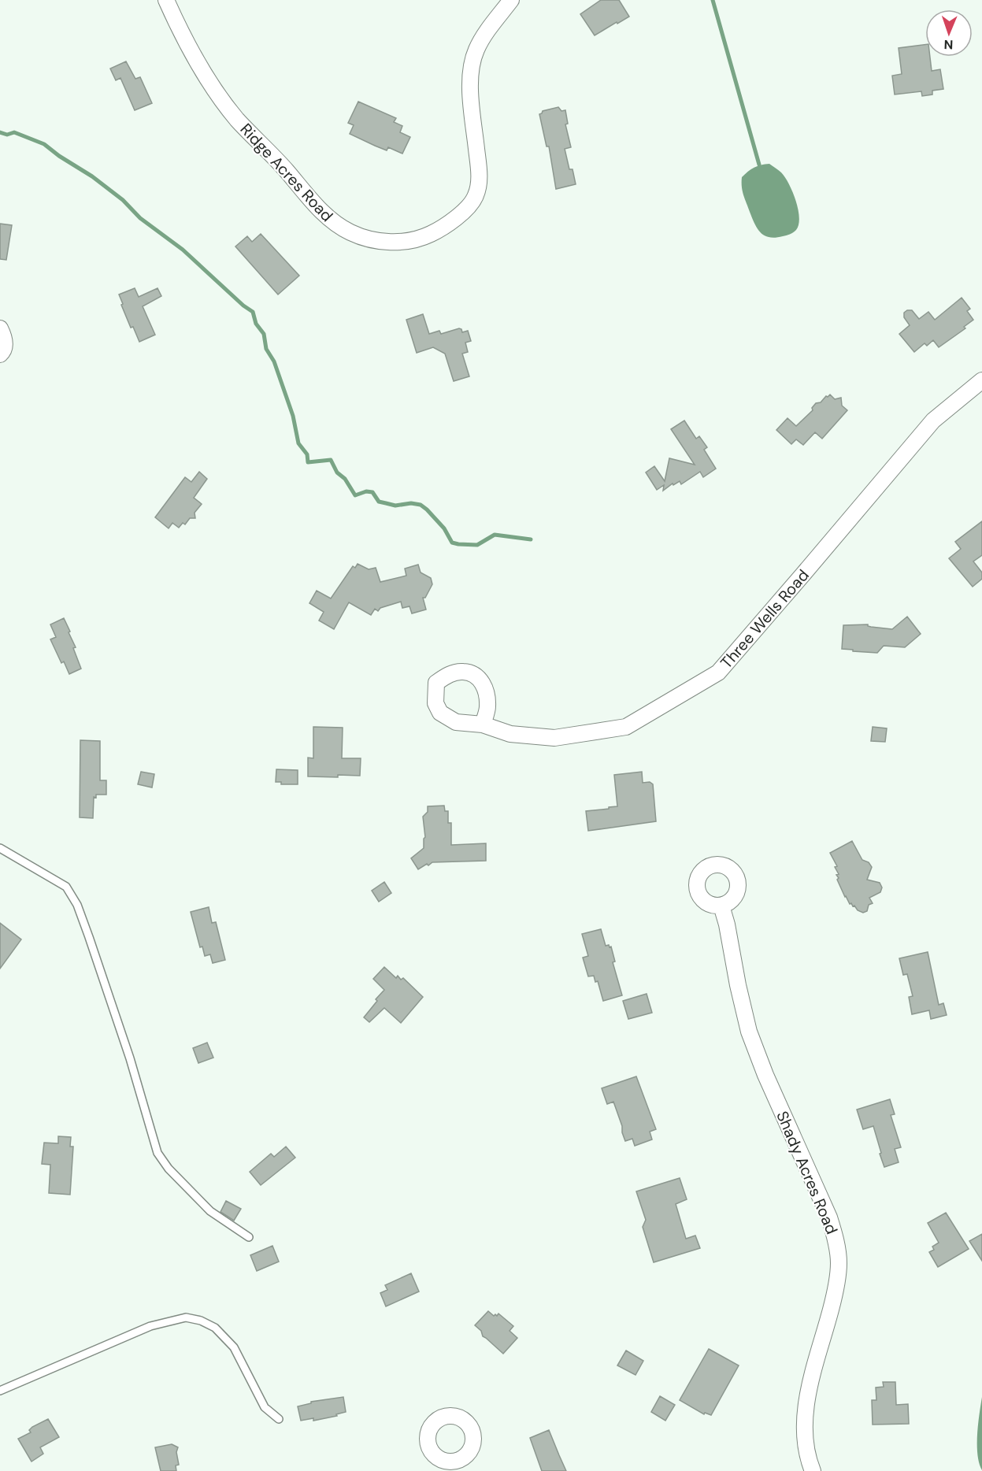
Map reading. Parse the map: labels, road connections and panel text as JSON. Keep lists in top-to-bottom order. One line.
{"streets":{"street":["Ridge Acres Road","Three Wells Road","Shady Acres Road"]},"north":"bottom"}
